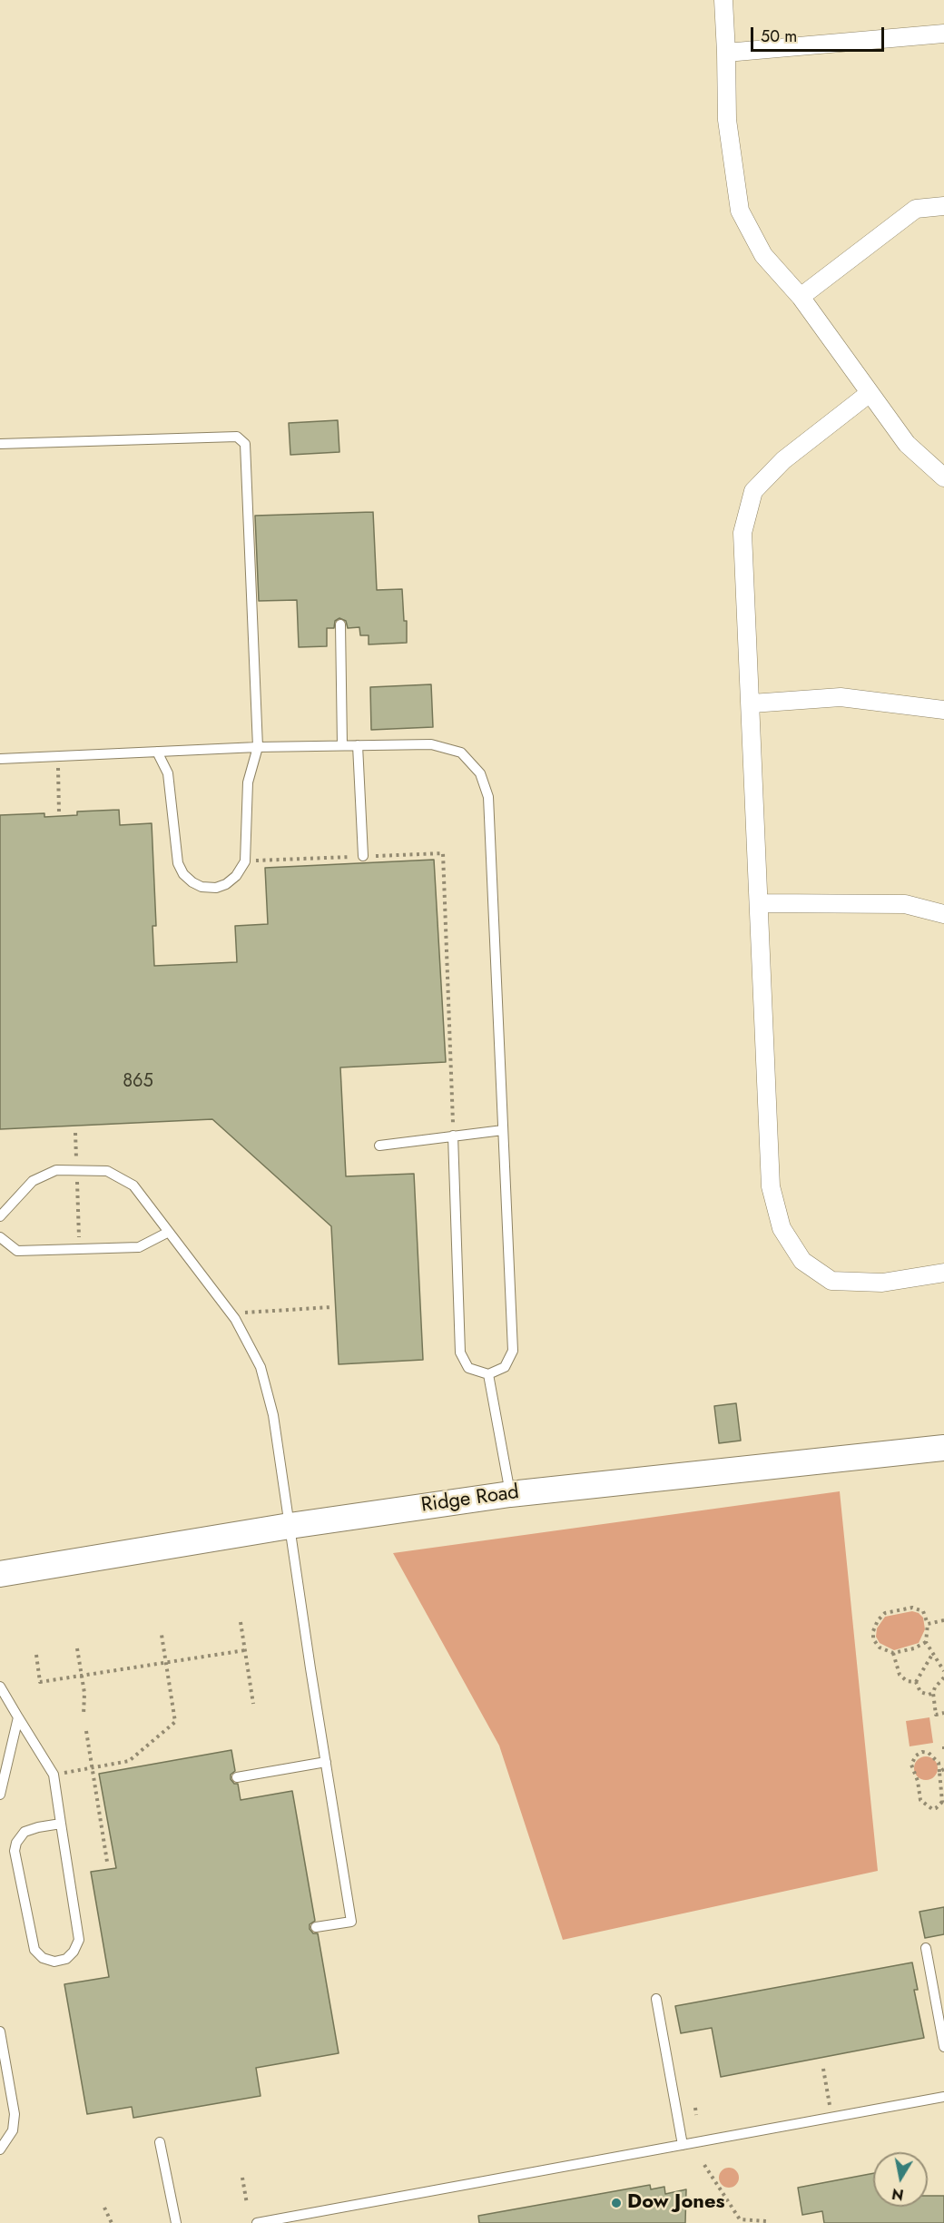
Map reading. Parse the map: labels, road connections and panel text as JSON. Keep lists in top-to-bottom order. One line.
{"streets":{"street":["Ridge Road"]},"places":["Dow Jones"],"house_numbers":["865"],"scale_bar":"50 m","north":"bottom"}
